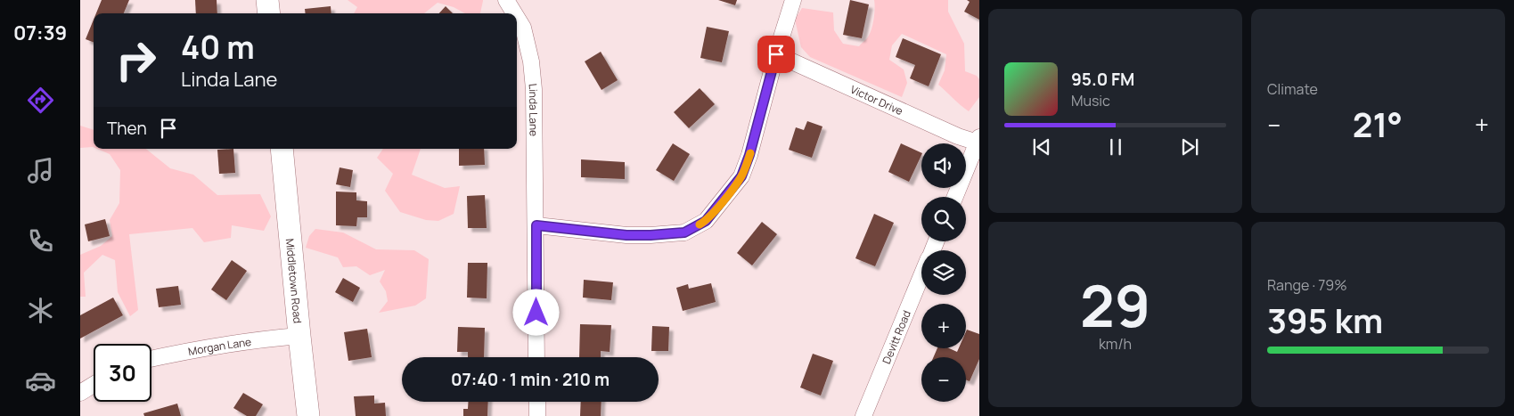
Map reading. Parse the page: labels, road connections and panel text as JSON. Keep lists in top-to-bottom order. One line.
{"streets":{"street":["Victor Drive","Linda Lane","Middletown Road","Devitt Road","Morgan Lane"]},"crossings":[["Middletown Road","Morgan Lane"]],"page":{"tabs":"07:39","tile":["Climate",["29","km/h"],["Range · 79%","395 km"]],"turn":["40 m","Linda Lane"],"song":["95.0 FM","Music"],"heat":["−","21°","+"],"then":"Then","map_buttons":["+","−"],"limit":"30","trip":"07:40 · 1 min · 210 m"}}
